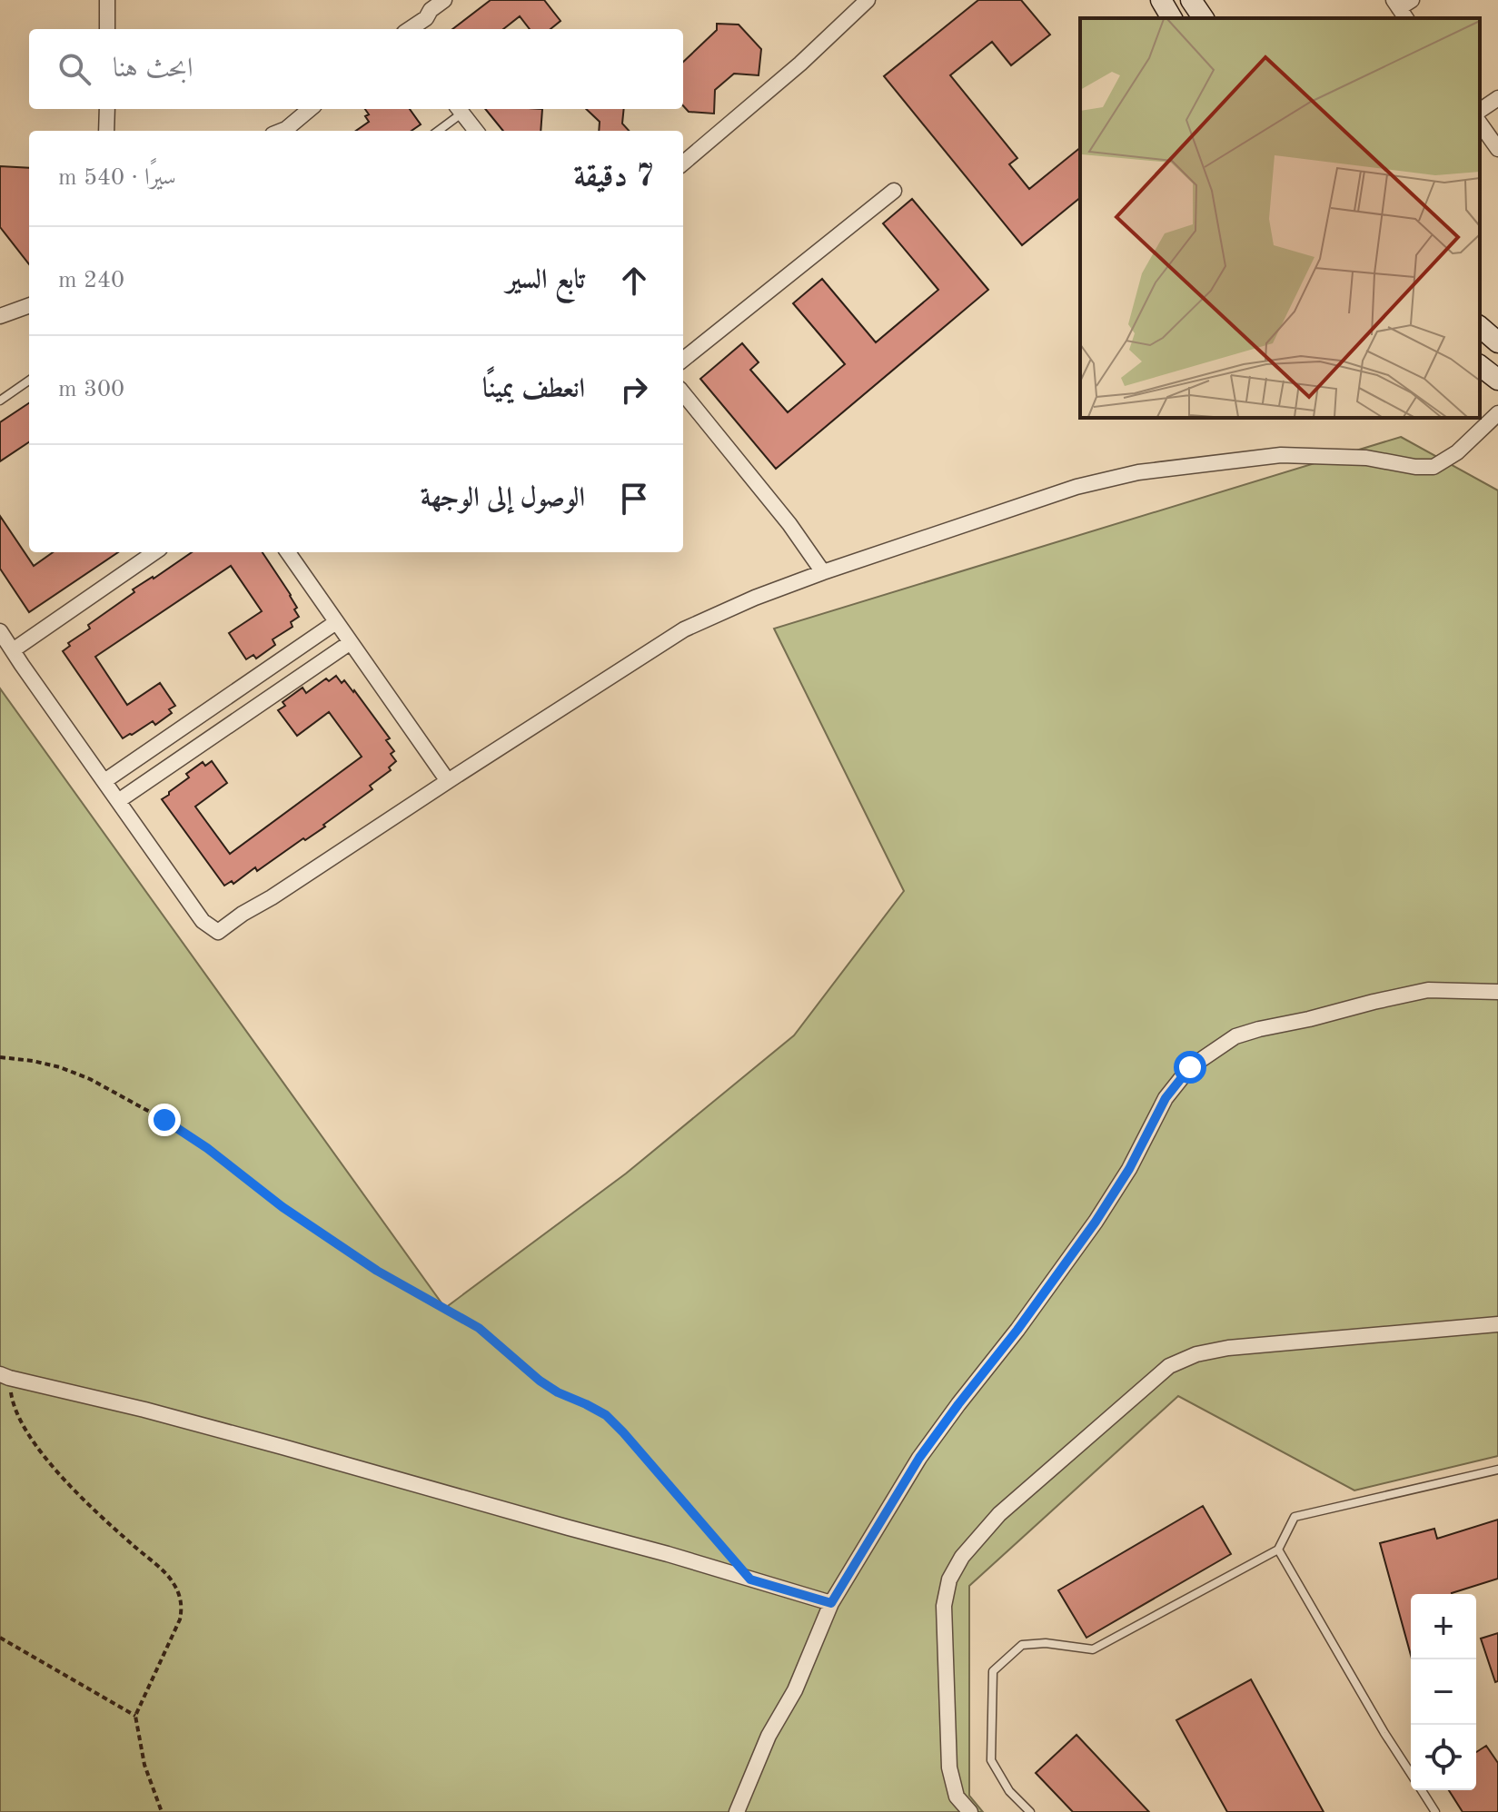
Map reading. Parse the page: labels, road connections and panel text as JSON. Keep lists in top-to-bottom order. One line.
{"page":{"search":"ابحث هنا","heading":["7 دقيقة","سيرًا · 540 m"],"list":[["تابع السير","240 m"],["انعطف يمينًا","300 m"],"الوصول إلى الوجهة"],"map_buttons":["+","−"]}}
